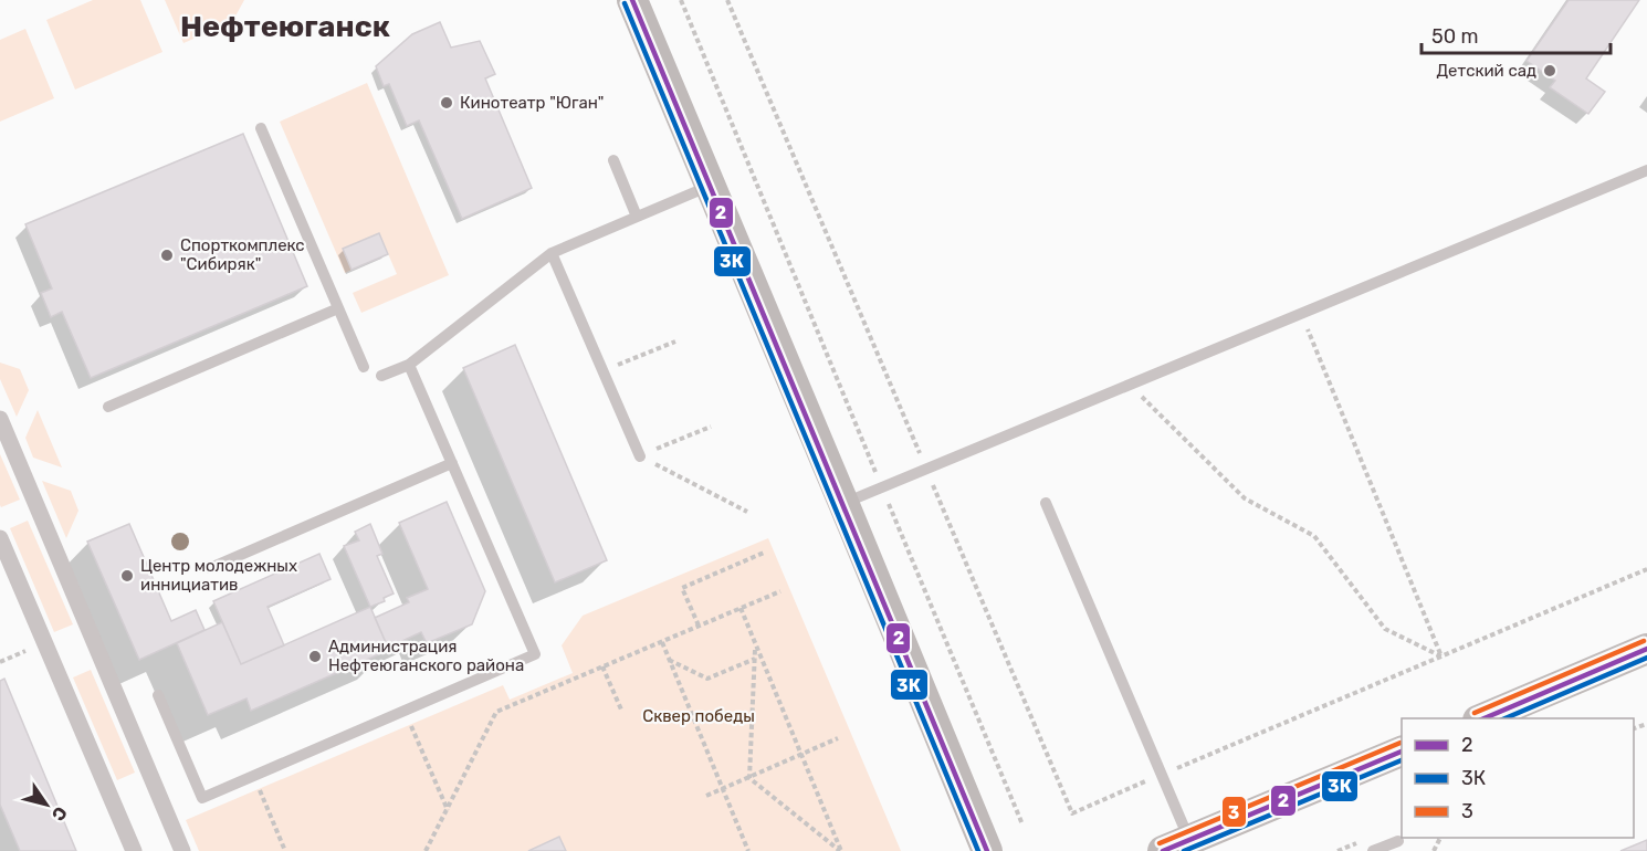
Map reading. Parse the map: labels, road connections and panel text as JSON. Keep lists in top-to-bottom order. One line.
{"districts":["Нефтеюганск"],"parks":["Сквер победы"],"places":["Детский сад","Кинотеатр \"Юган\"","Спорткомплекс \"Сибиряк\"","Центр молодежных иннициатив","Администрация Нефтеюганского района"],"lines":["transit line 2","transit line 3К","transit line 3"],"legend":["2","3К","3"],"scale_bar":"50 m","north":"bottom right"}
